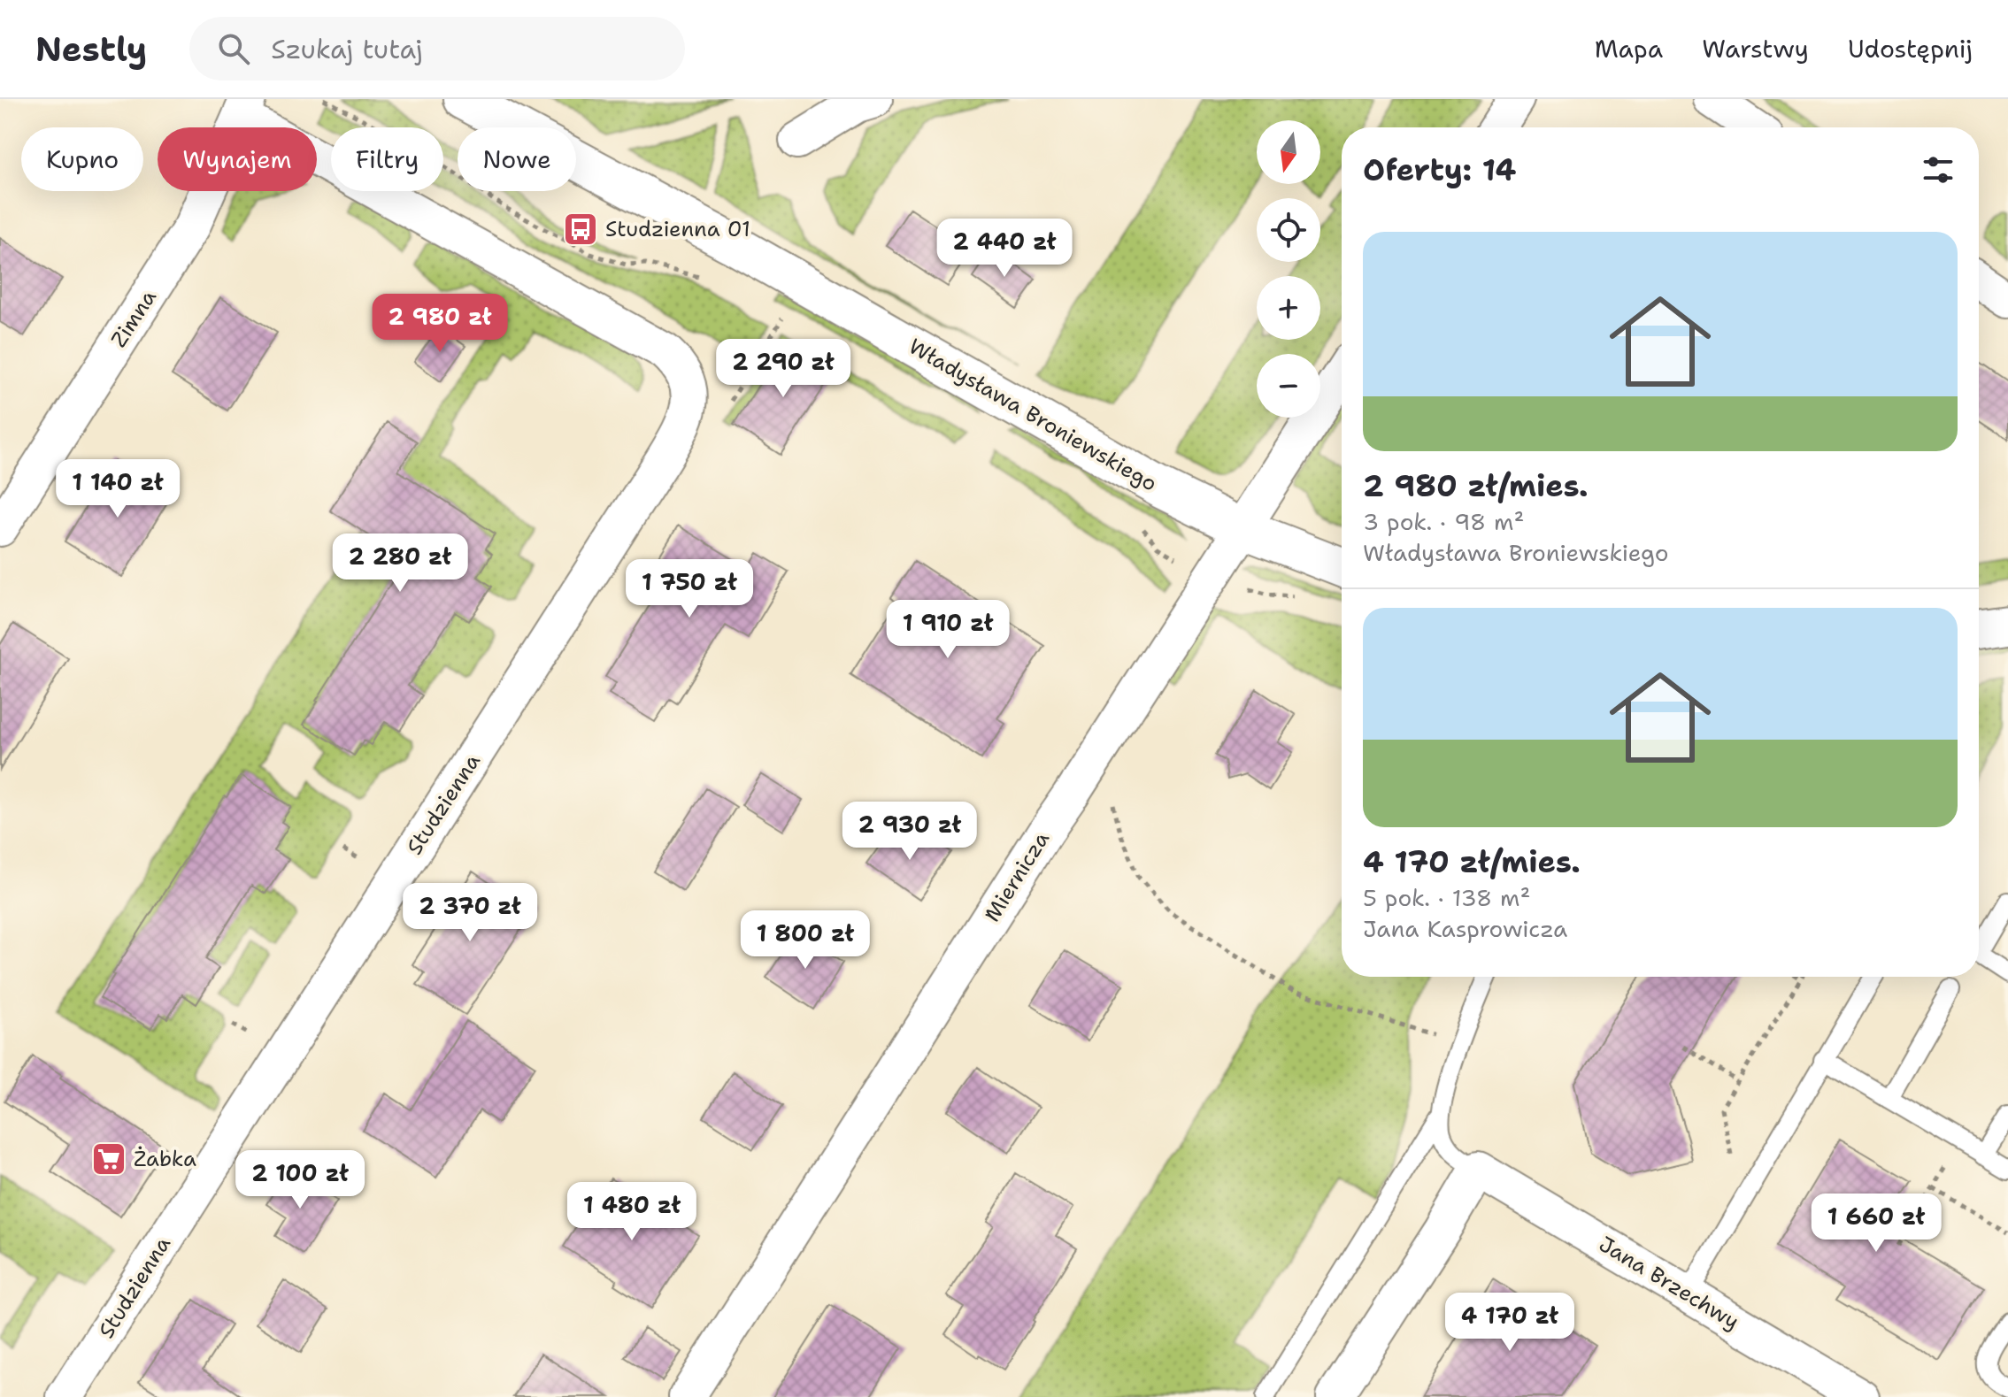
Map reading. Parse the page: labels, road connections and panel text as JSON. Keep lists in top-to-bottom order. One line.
{"streets":{"street":["Zimna","Władysława Broniewskiego","Studzienna","Miernicza","Jana Brzechwy"]},"crossings":[["Zimna","Studzienna"],["Władysława Broniewskiego","Miernicza"]],"places":{"bus stop":["Studzienna 01"],"supermarket":["Żabka"]},"north":"bottom","page":{"header":"Nestly","search":"Szukaj tutaj","nav":["Mapa","Warstwy","Udostępnij"],"map_buttons":["+","−"],"chip":["Kupno","Wynajem","Filtry","Nowe"],"heading":"Oferty: 14","list":[{"name":"2 980 zł/mies.","note":"3 pok. · 98 m² · Władysława Broniewskiego"},{"name":"4 170 zł/mies.","note":"5 pok. · 138 m² · Jana Kasprowicza"}],"price":["2 440 zł","2 980 zł","2 290 zł","1 140 zł","2 280 zł","1 750 zł","1 910 zł","2 930 zł","2 370 zł","1 800 zł","2 100 zł","1 480 zł","1 660 zł","4 170 zł"]}}
